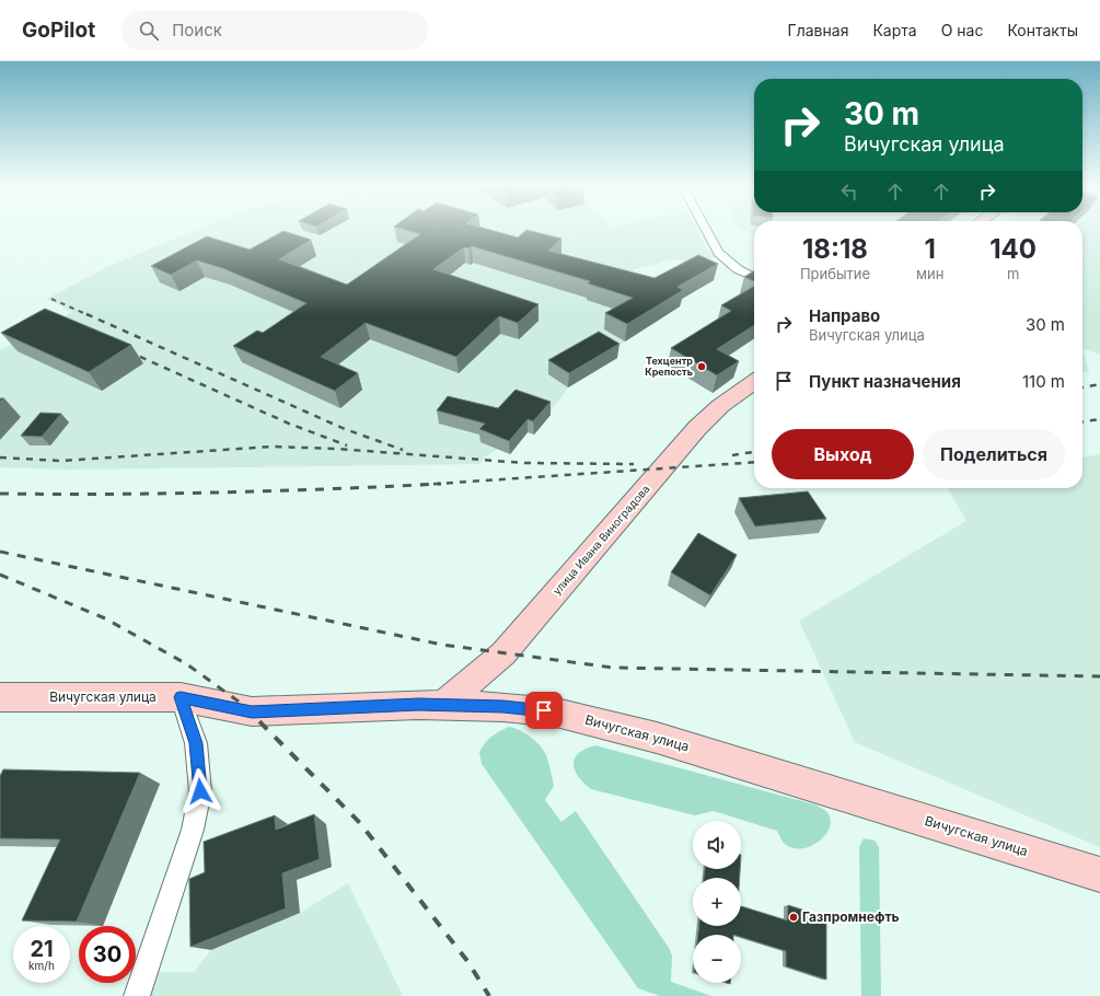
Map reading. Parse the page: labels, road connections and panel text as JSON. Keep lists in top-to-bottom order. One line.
{"streets":{"main road":["улица Ивана Виноградова","Вичугская улица"]},"crossings":[["улица Ивана Виноградова","Вичугская улица"]],"places":["Техцентр Крепость","Газпромнефть"],"page":{"header":"GoPilot","search":"Поиск","nav":["Главная","Карта","О нас","Контакты"],"turn":["30 m","Вичугская улица"],"eta":["18:18","Прибытие","1","мин","140","m"],"list":[{"name":"Направо","note":"Вичугская улица","value":"30 m"},{"name":"Пункт назначения","value":"110 m"}],"buttons":["Выход","Поделиться"],"map_buttons":["+","−"],"speed":"21 km/h","limit":"30"}}
